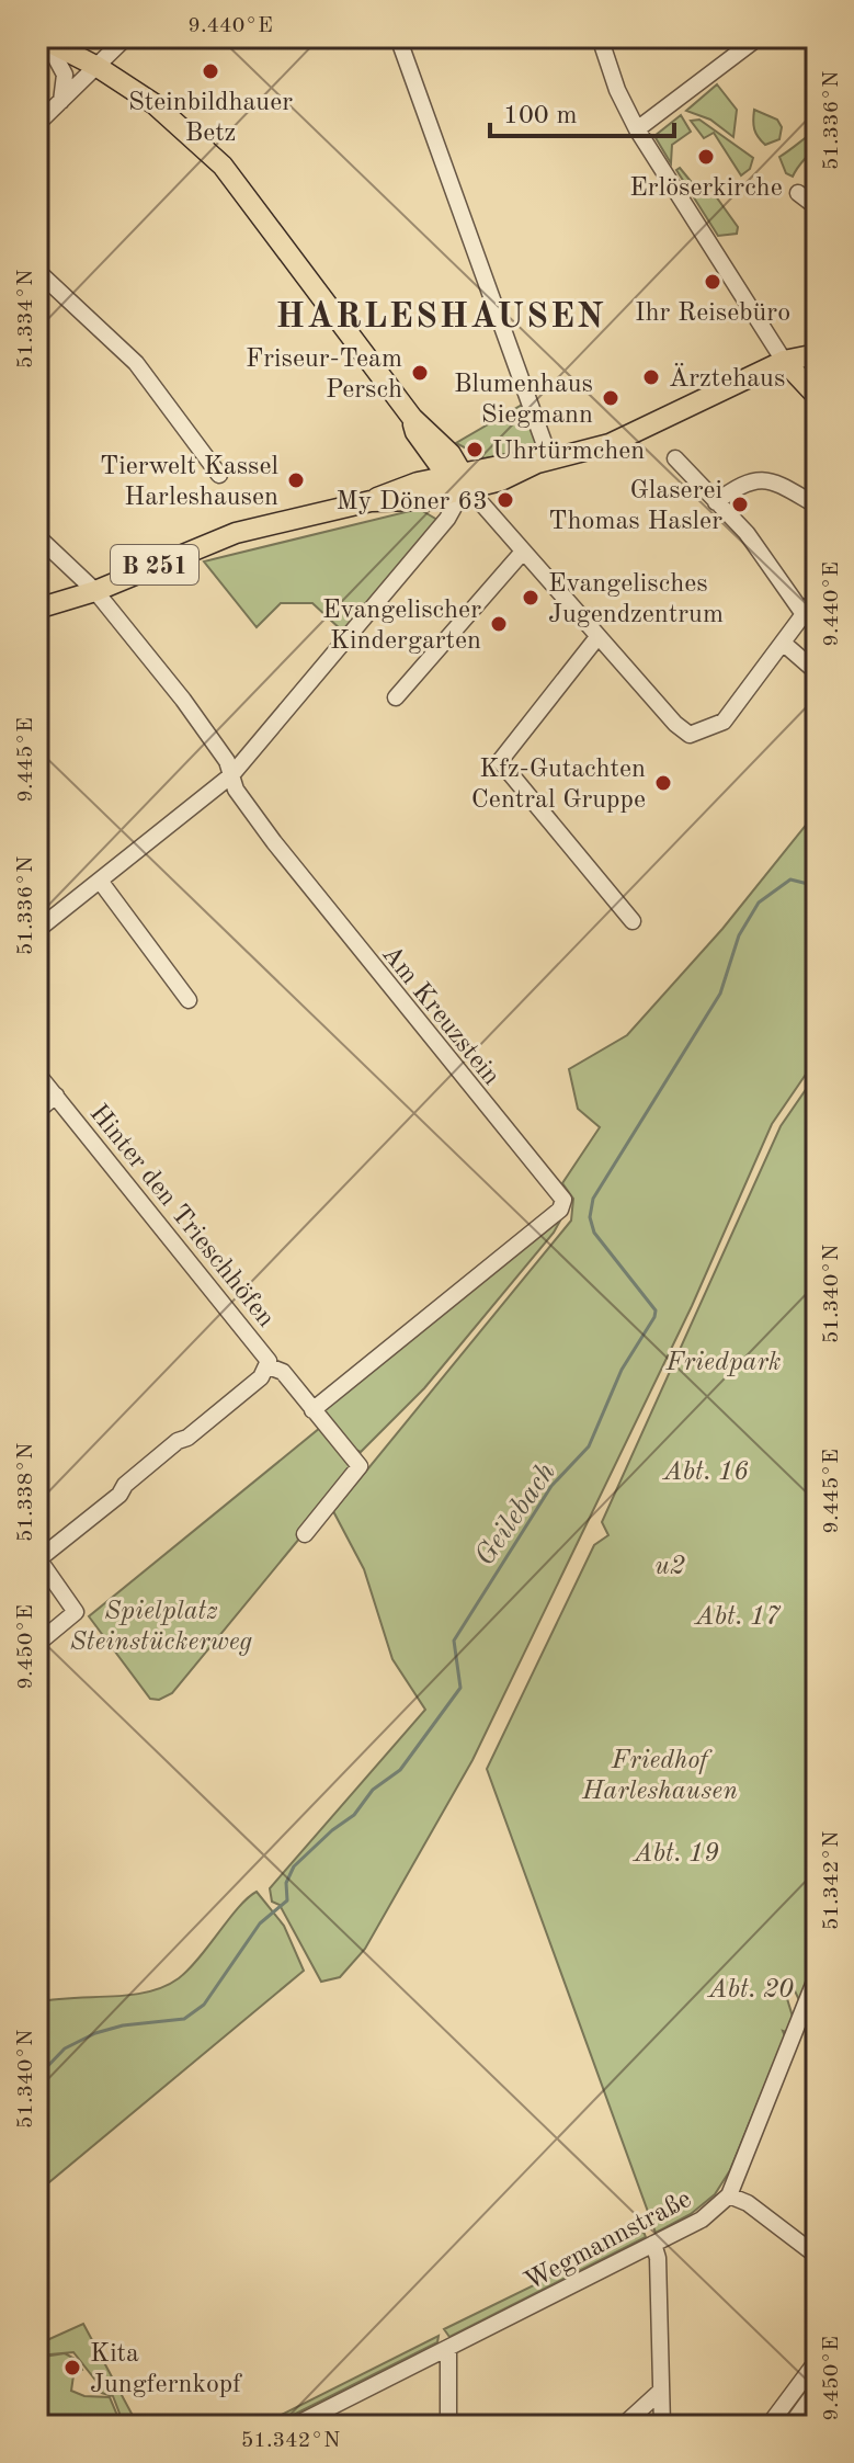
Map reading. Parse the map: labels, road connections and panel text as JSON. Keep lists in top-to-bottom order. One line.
{"streets":{"main road":["B 251"],"street":["Am Kreuzstein","Hinter den Trieschhöfen","Wegmannstraße"]},"crossings":[["B 251","Am Kreuzstein"],["Am Kreuzstein","Hinter den Trieschhöfen"]],"districts":["HARLESHAUSEN"],"water":["Geilebach"],"parks":["Friedpark","Abt. 16","u2","Spielplatz Steinstückerweg","Abt. 17","Friedhof Harleshausen","Abt. 19","Abt. 20"],"places":["Steinbildhauer Betz","Erlöserkirche","Ihr Reisebüro","Friseur-Team Persch","Ärztehaus","Blumenhaus Siegmann","Uhrtürmchen","Tierwelt Kassel Harleshausen","My Döner 63","Glaserei Thomas Hasler","Evangelisches Jugendzentrum","Evangelischer Kindergarten","Kfz-Gutachten Central Gruppe","Kita Jungfernkopf"],"scale_bar":"100 m","coordinates":["9.440°E","51.336°N","51.334°N","9.445°E","51.340°N","51.338°N","9.450°E","51.342°N"]}
